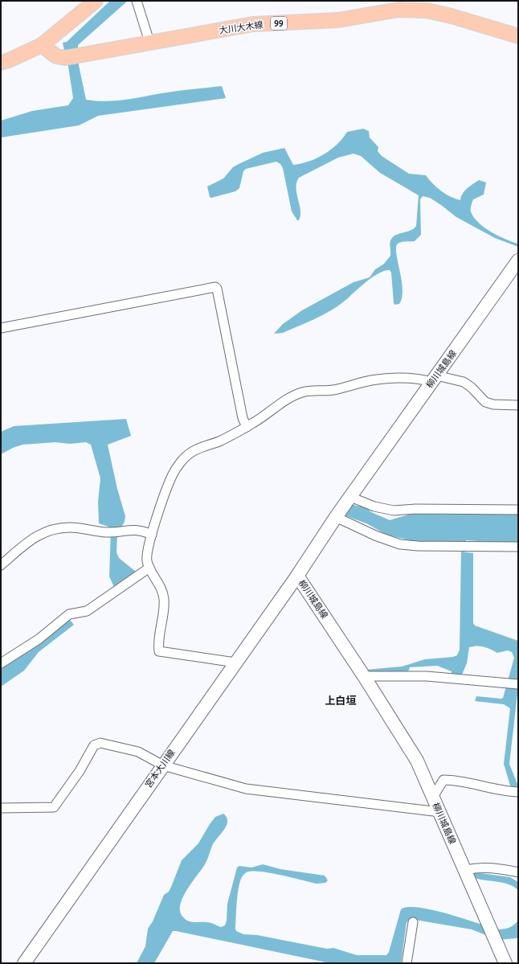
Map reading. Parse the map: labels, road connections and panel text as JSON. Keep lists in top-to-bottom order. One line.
{"streets":{"main road":["99","大川大木線","柳川城島線","宮本大川線"]},"crossings":[["柳川城島線","宮本大川線"]],"districts":["上白垣"]}
